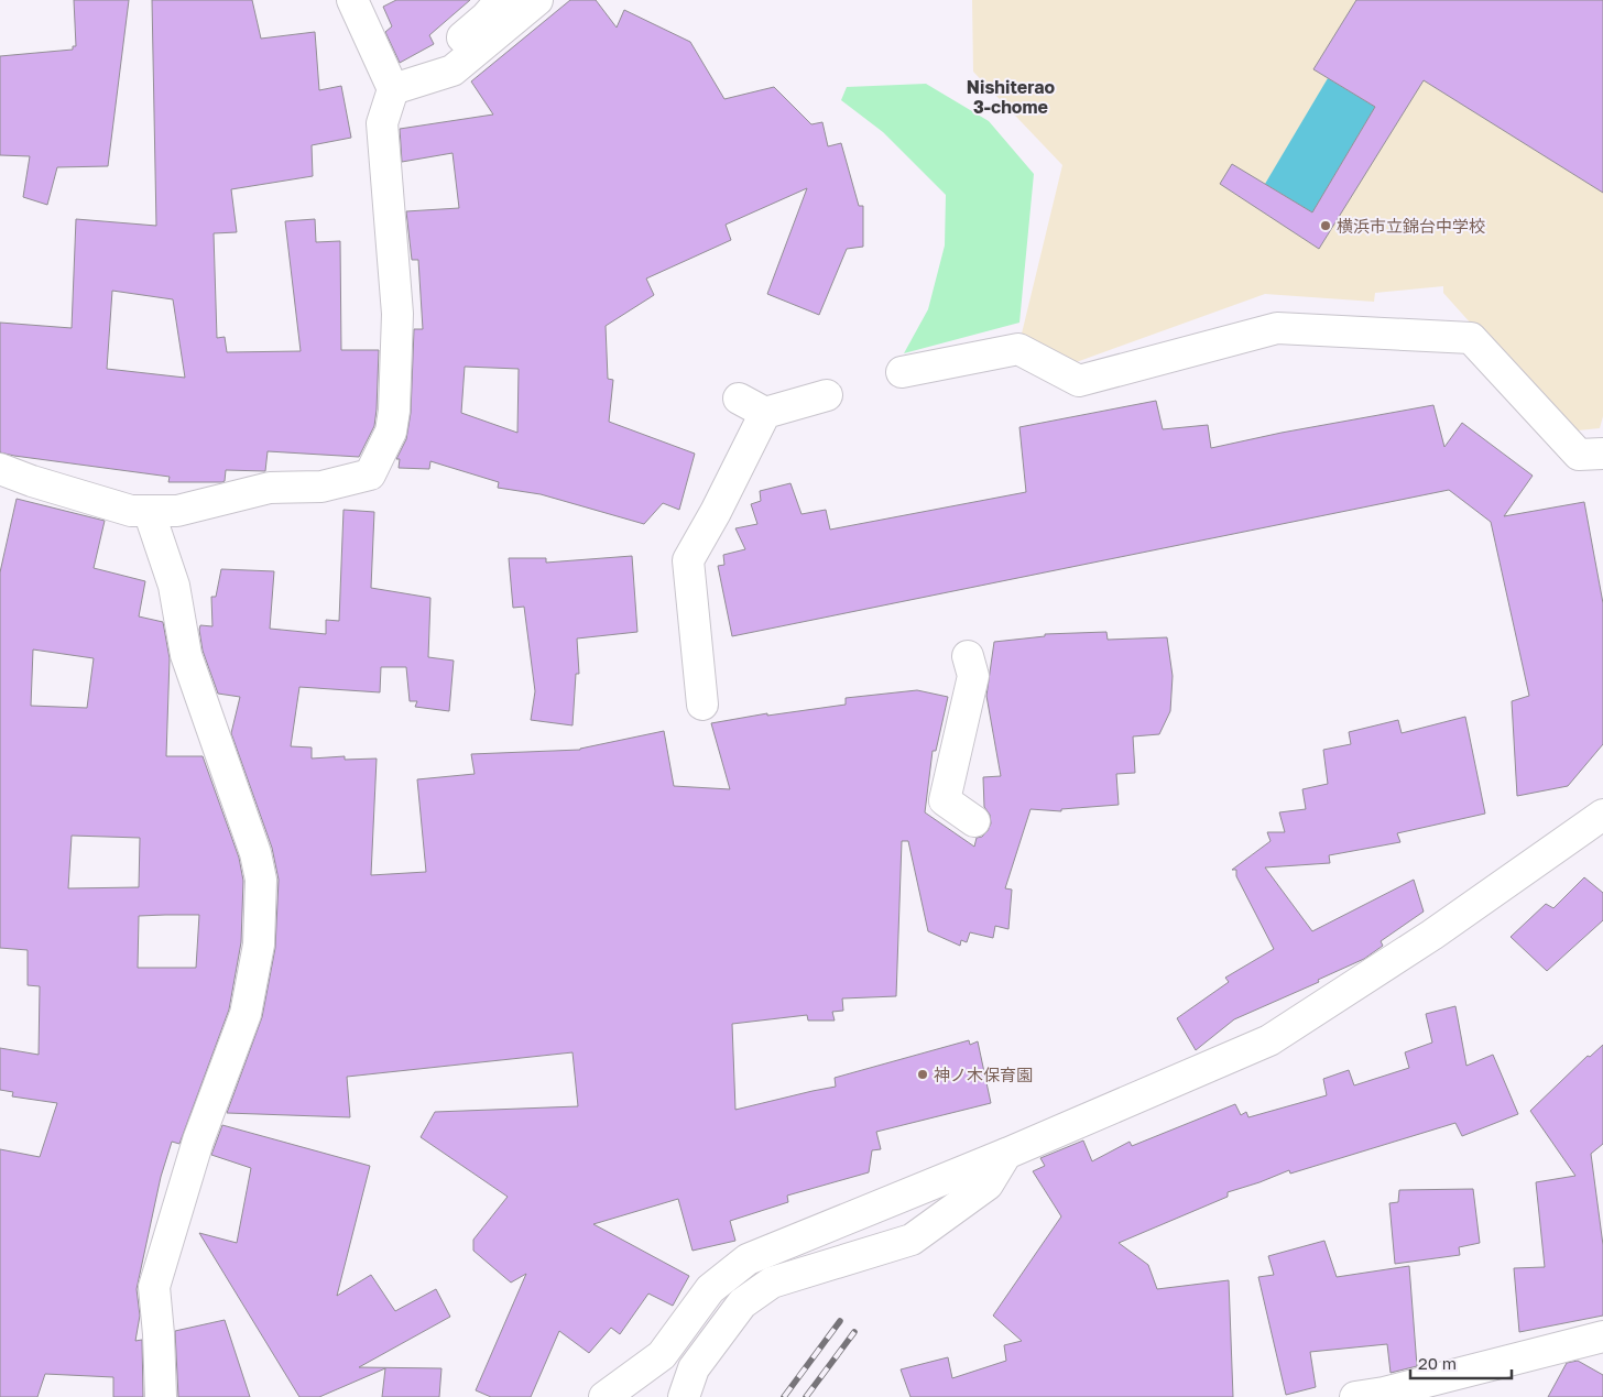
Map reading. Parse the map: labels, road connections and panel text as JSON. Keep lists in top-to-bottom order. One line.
{"districts":["Nishiterao 3-chome"],"places":["横浜市立錦台中学校","神ノ木保育園"],"scale_bar":"20 m"}
